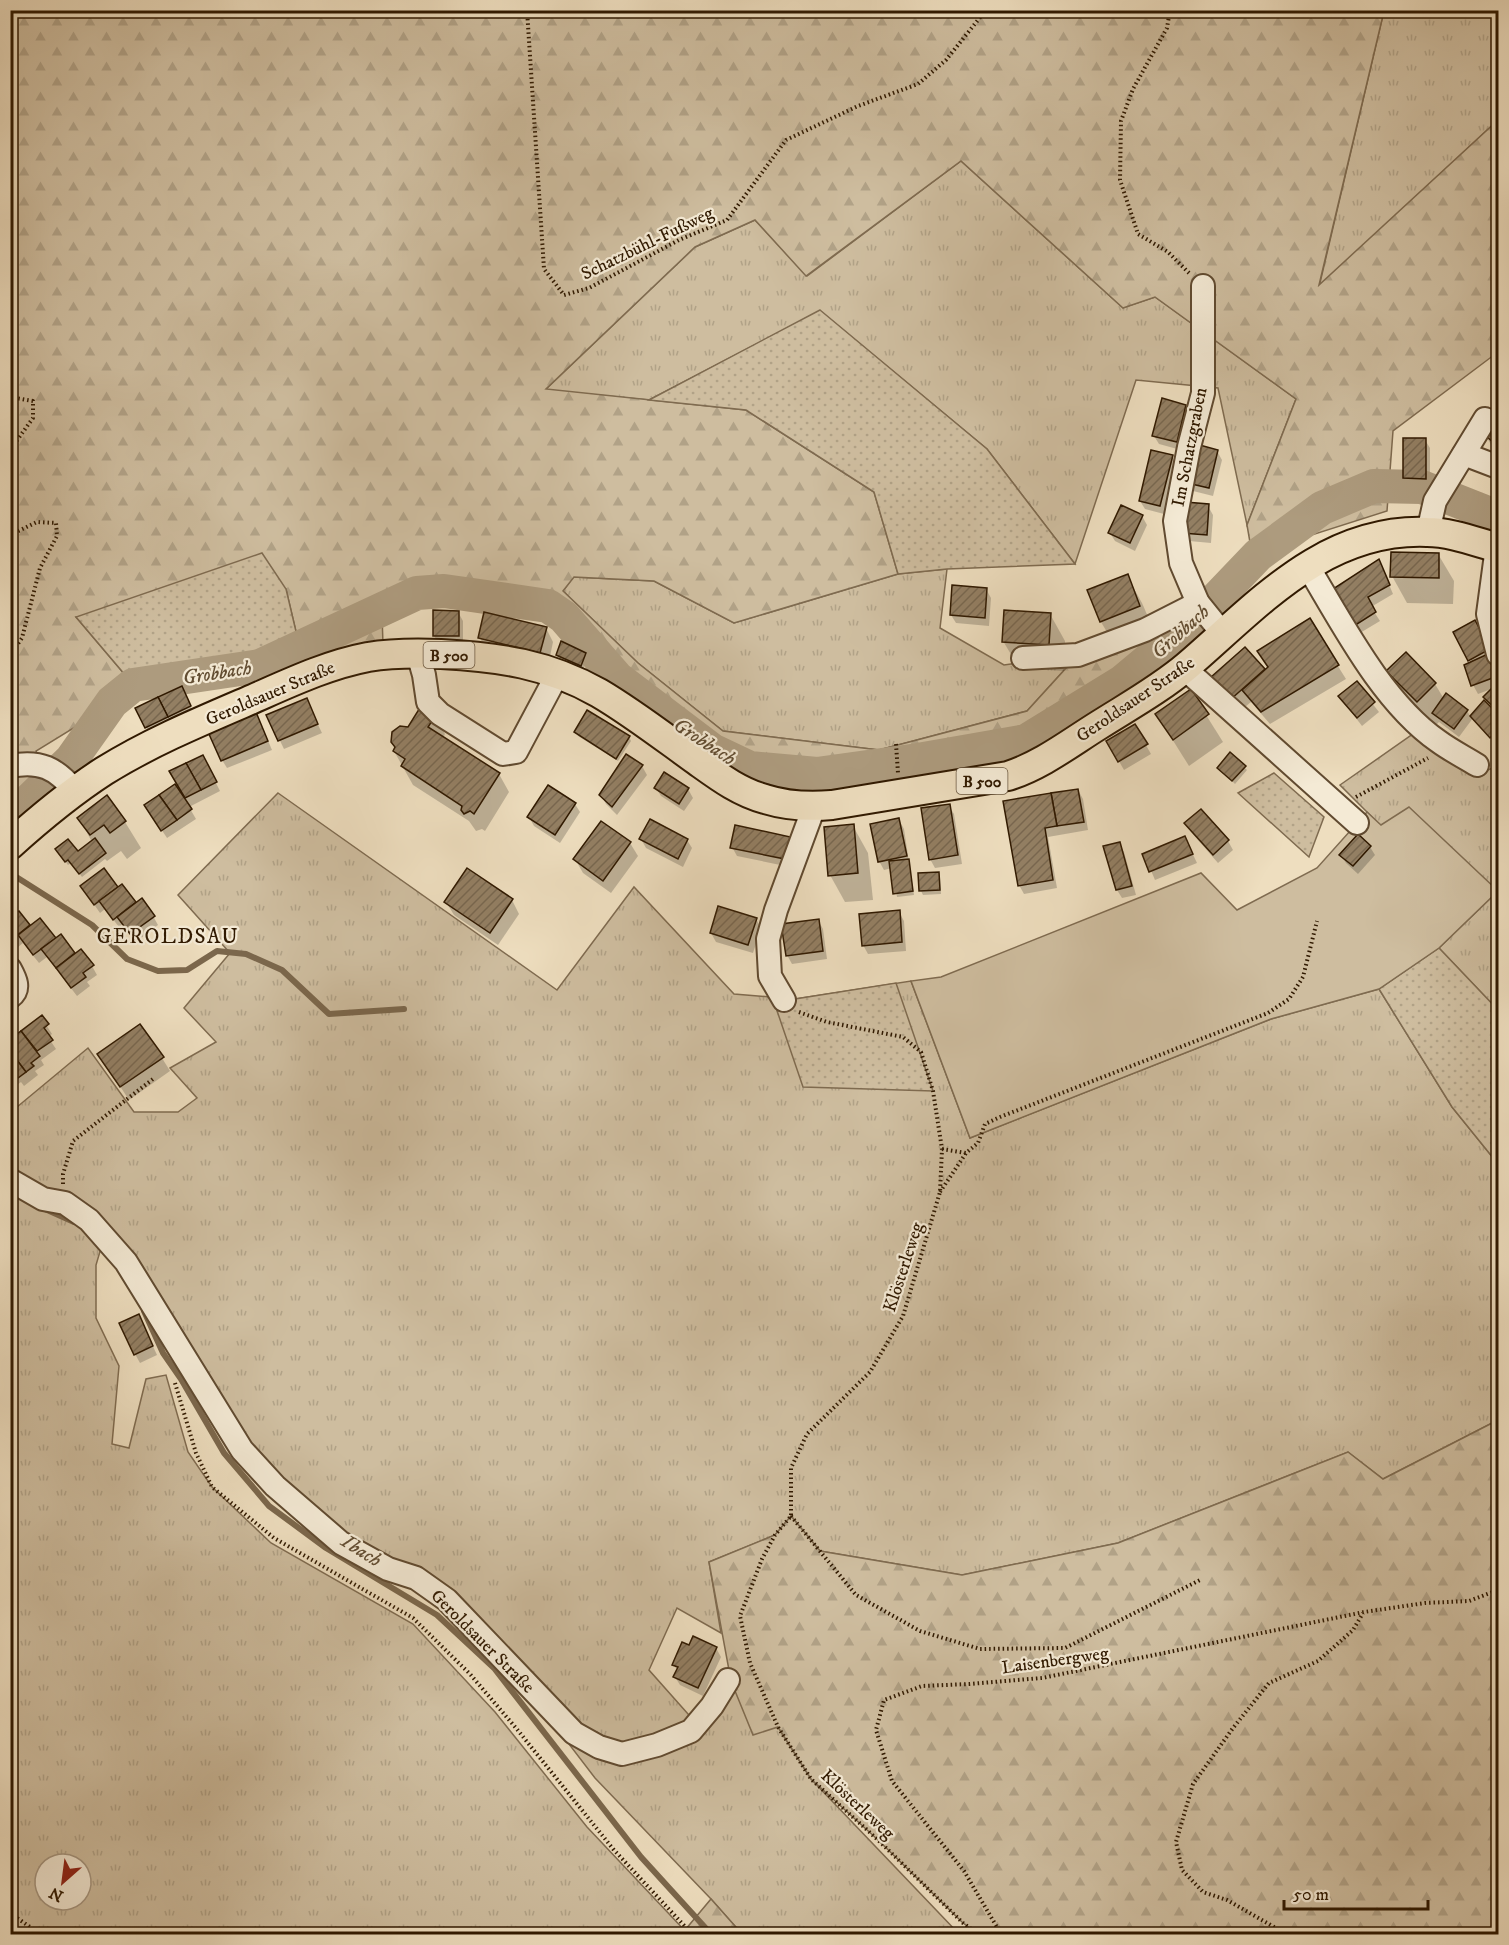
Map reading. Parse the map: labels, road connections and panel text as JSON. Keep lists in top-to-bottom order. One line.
{"streets":{"main road":["B 500","Geroldsauer Straße"],"street":["Im Schatzgraben"],"path":["Schatzbühl-Fußweg","Klösterleweg","Laisenbergweg"]},"crossings":[["Im Schatzgraben","Geroldsauer Straße"]],"districts":["GEROLDSAU"],"water":["Grobbach","Ibach"],"scale_bar":"50 m","north":"bottom left"}
